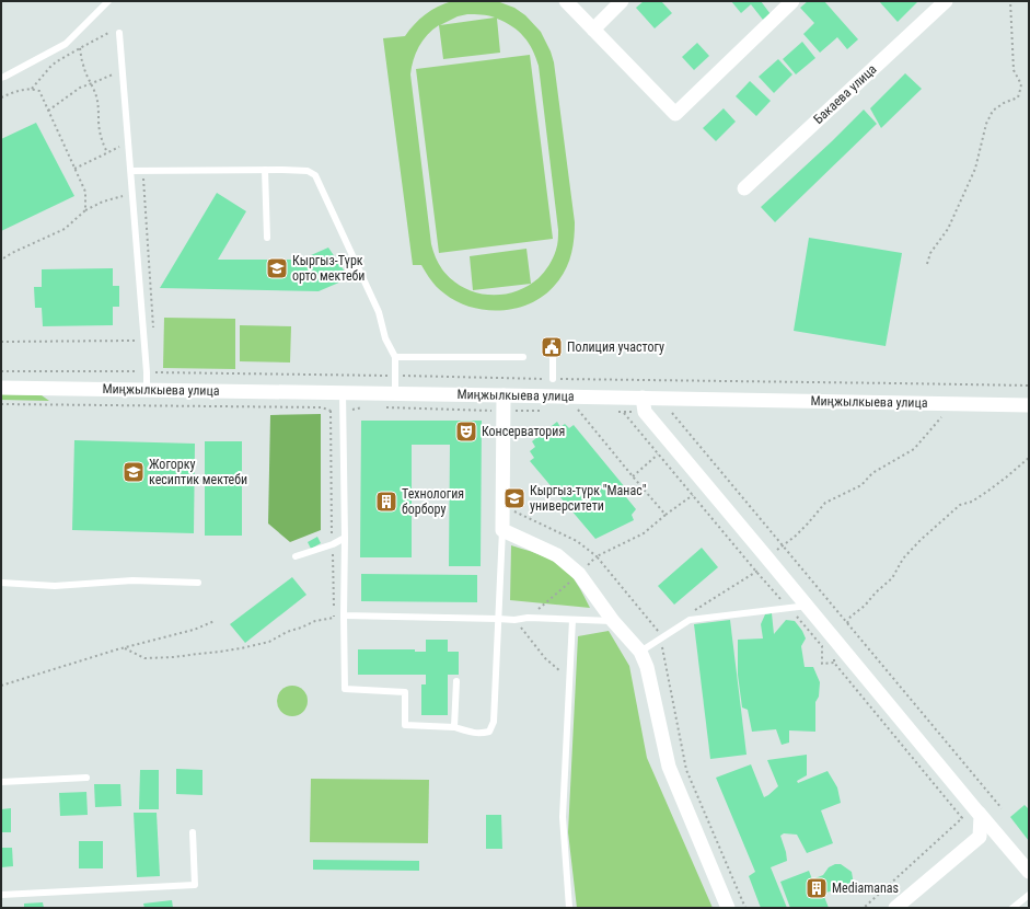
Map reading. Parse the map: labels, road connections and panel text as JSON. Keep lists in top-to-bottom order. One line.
{"streets":{"street":["Бакаева улица","Миңжылкыева улица"]},"places":{"school or university":["Кыргыз-Түрк орто мектеби","Жогорку кесиптик мектеби","Кыргыз-түрк \"Манас\" университети"],"public building":["Полиция участогу"],"theatre":["Консерватория"],"building":["Технология борбору","Mediamanas"]}}
